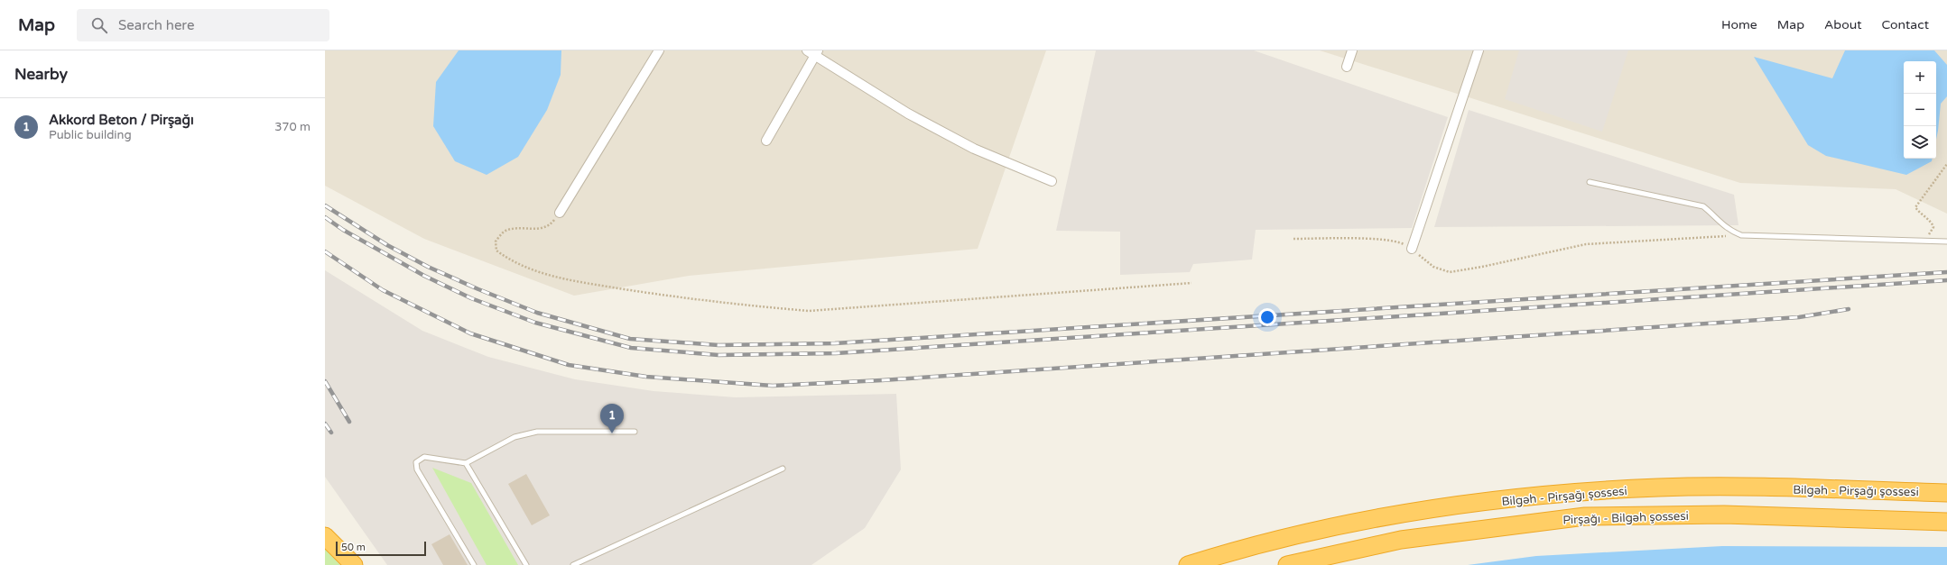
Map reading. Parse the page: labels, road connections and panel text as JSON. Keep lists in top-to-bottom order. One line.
{"streets":{"highway":["Bilgəh - Pirşağı şossesi","Pirşağı - Bilgəh şossesi"]},"scale_bar":"50 m","page":{"header":"Map","search":"Search here","nav":["Home","Map","About","Contact"],"heading":"Nearby","map_buttons":["+","−"],"list":[{"mark":"1","name":"Akkord Beton / Pirşağı","note":"Public building","value":"370 m"}],"pins":"1","scale":"50 m"}}
